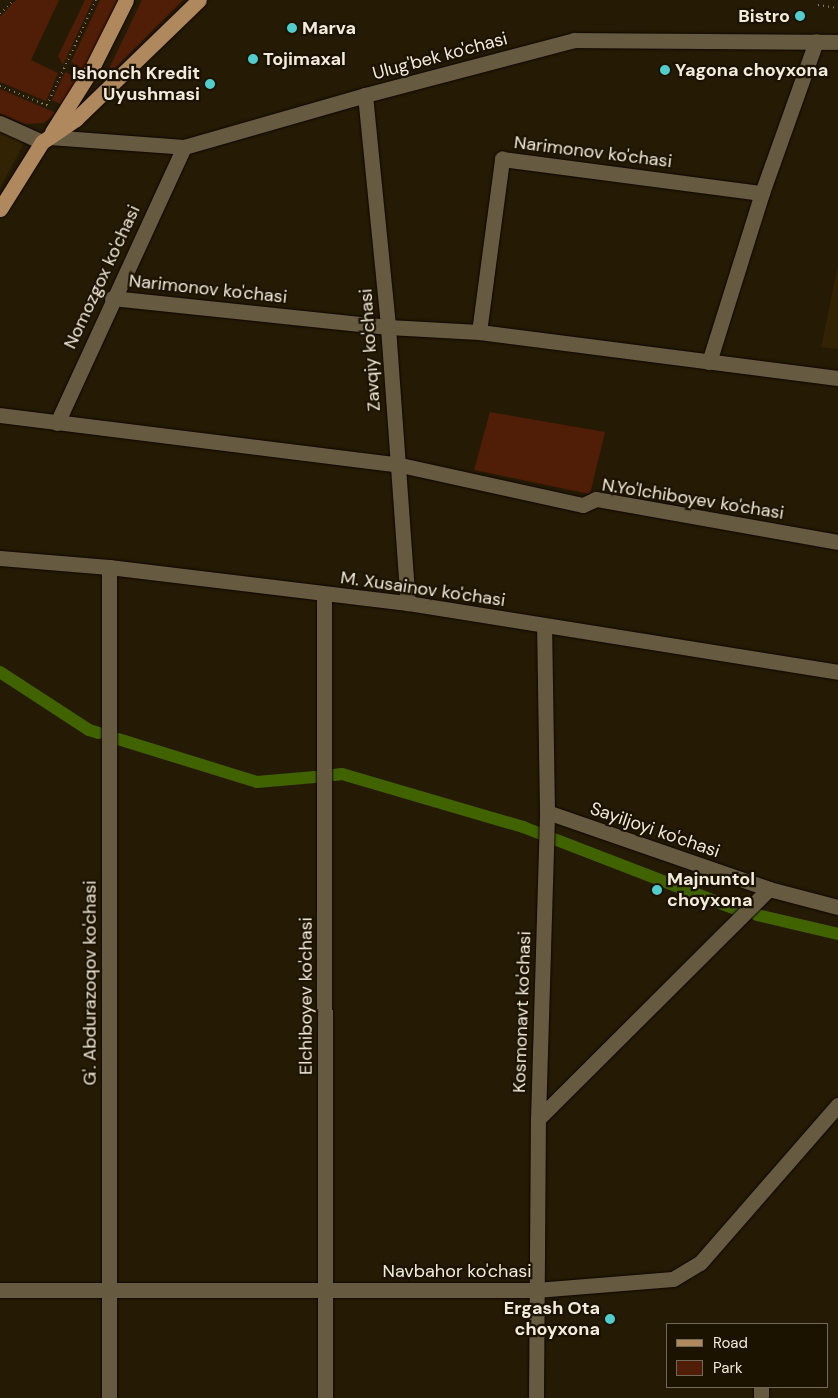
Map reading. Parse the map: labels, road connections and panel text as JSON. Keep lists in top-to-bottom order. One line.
{"streets":{"street":["Ulug'bek ko'chasi","Narimonov ko'chasi","Nomozgox ko'chasi","Zavqiy ko'chasi","N.Yo'lchiboyev ko'chasi","M. Xusainov ko'chasi","Sayiljoyi ko'chasi","G'. Abdurazoqov ko'chasi","Elchiboyev ko'chasi","Kosmonavt ko'chasi","Navbahor ko'chasi"]},"crossings":[["Ulug'bek ko'chasi","Nomozgox ko'chasi"],["Ulug'bek ko'chasi","Zavqiy ko'chasi"],["Narimonov ko'chasi","Nomozgox ko'chasi"],["Narimonov ko'chasi","Zavqiy ko'chasi"],["Zavqiy ko'chasi","N.Yo'lchiboyev ko'chasi"],["Zavqiy ko'chasi","M. Xusainov ko'chasi"],["M. Xusainov ko'chasi","G'. Abdurazoqov ko'chasi"],["M. Xusainov ko'chasi","Elchiboyev ko'chasi"],["M. Xusainov ko'chasi","Kosmonavt ko'chasi"],["Sayiljoyi ko'chasi","Kosmonavt ko'chasi"],["G'. Abdurazoqov ko'chasi","Navbahor ko'chasi"],["Elchiboyev ko'chasi","Navbahor ko'chasi"],["Kosmonavt ko'chasi","Navbahor ko'chasi"]],"places":["Bistro","Marva","Tojimaxal","Yagona choyxona","Ishonch Kredit Uyushmasi","Majnuntol choyxona","Ergash Ota choyxona"],"legend":["Road","Park"]}
